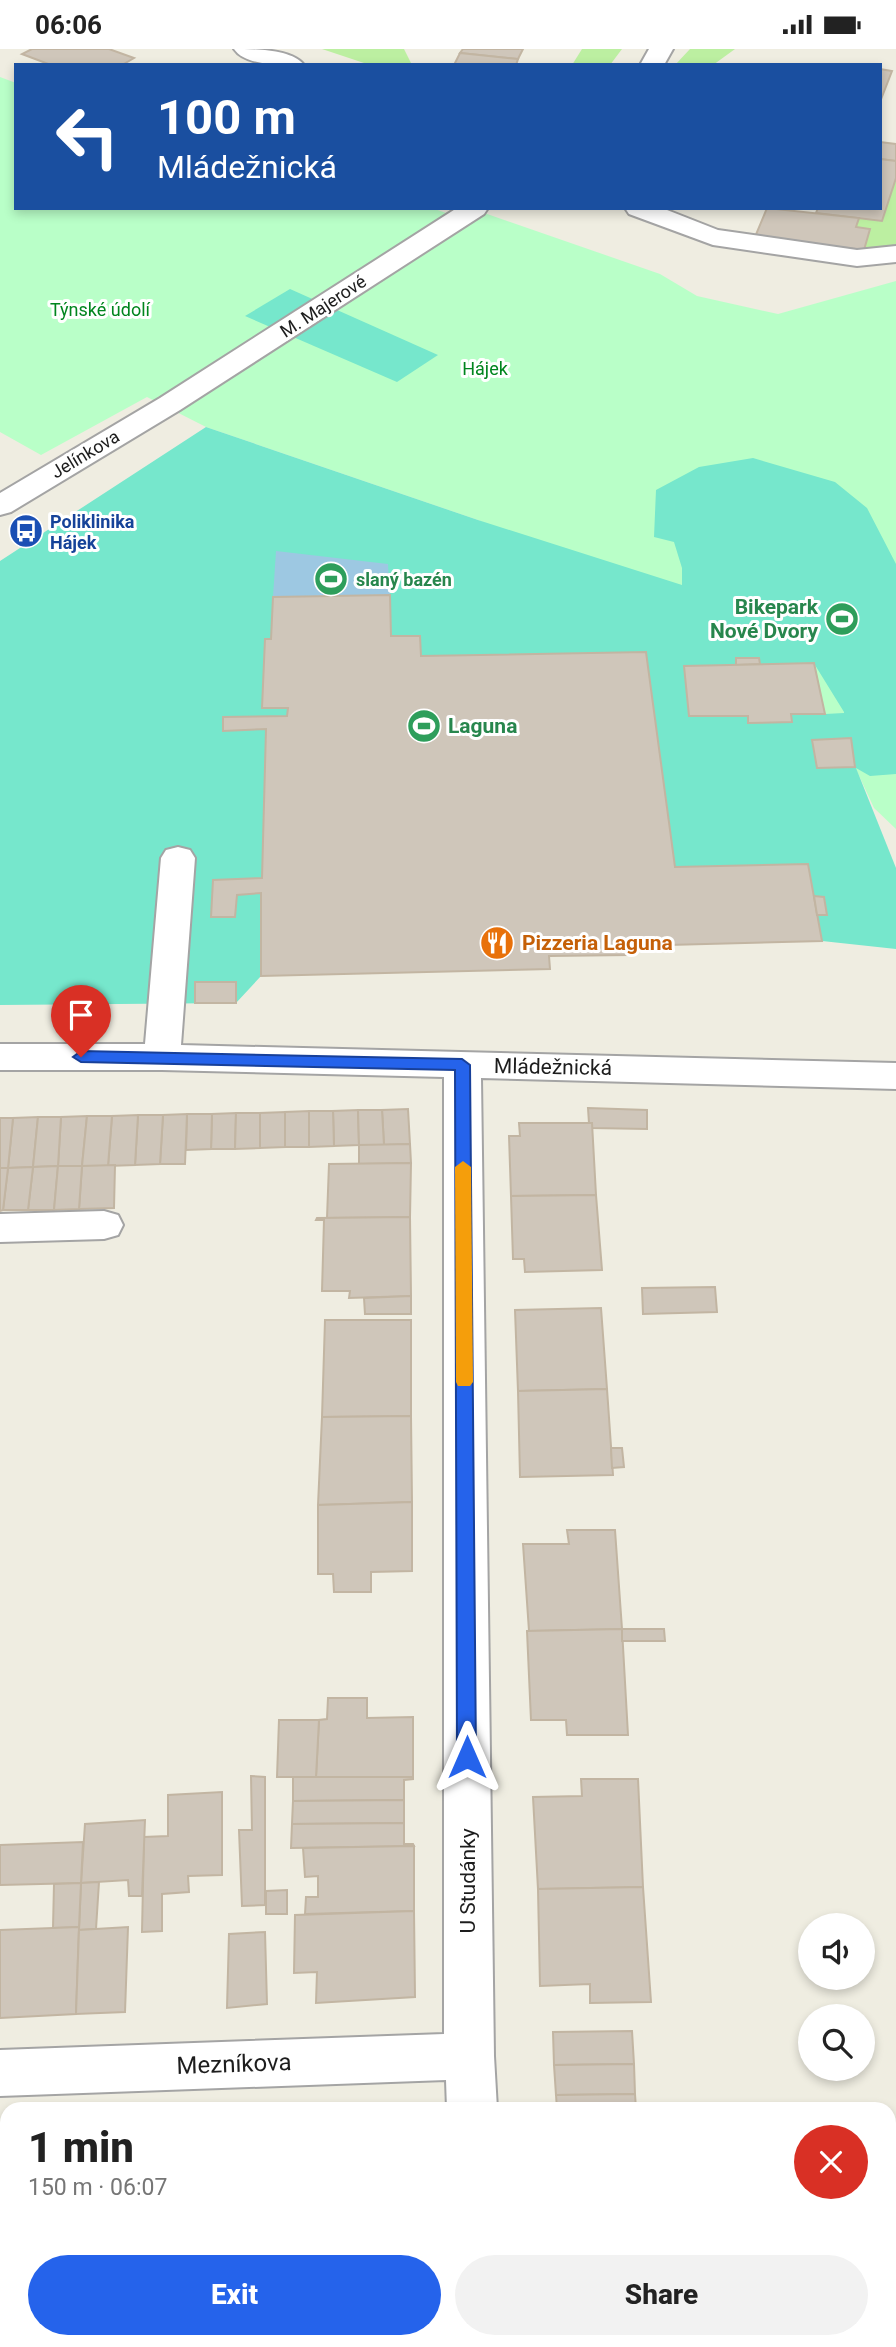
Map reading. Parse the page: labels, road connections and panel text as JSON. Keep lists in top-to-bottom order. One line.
{"streets":{"street":["M. Majerové","Jelínkova","Mládežnická","U Studánky","Mezníkova"]},"crossings":[["M. Majerové","Jelínkova"],["Mládežnická","U Studánky"],["U Studánky","Mezníkova"]],"parks":["Týnské údolí","Hájek"],"places":{"bus stop":["Poliklinika Hájek"],"sports":["slaný bazén","Bikepark Nové Dvory","Laguna"],"restaurant":["Pizzeria Laguna"]},"page":{"status":"06:06","turn":["100 m","Mládežnická"],"heading":["1 min","150 m · 06:07"],"buttons":["Exit","Share"]}}
